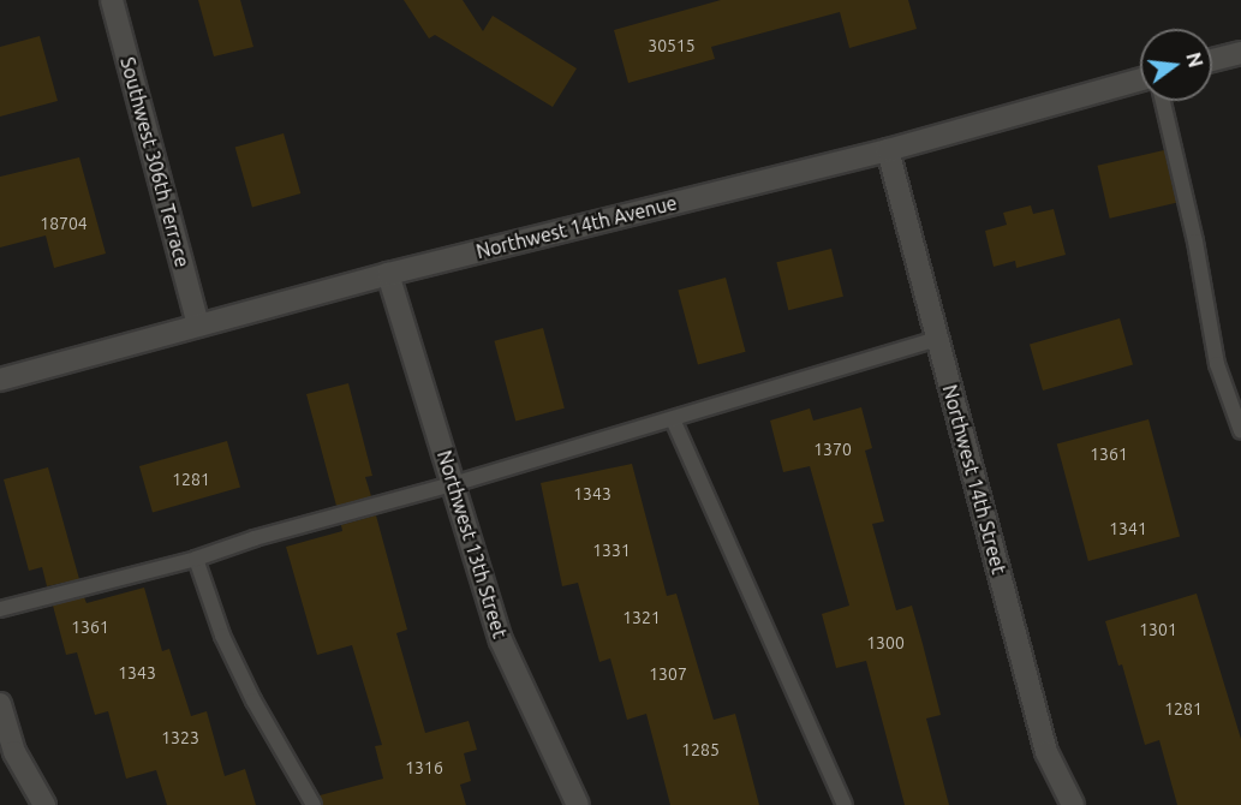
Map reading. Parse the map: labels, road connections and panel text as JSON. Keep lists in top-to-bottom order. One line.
{"streets":{"street":["Southwest 306th Terrace","Northwest 14th Avenue","Northwest 14th Street","Northwest 13th Street"]},"crossings":[["Southwest 306th Terrace","Northwest 14th Avenue"],["Northwest 14th Avenue","Northwest 14th Street"],["Northwest 14th Avenue","Northwest 13th Street"]],"house_numbers":["30515","18704","1370","1361","1281","1343","1341","1331","1321","1361","1301","1300","1343","1307","1281","1323","1285","1316"],"north":"right"}
